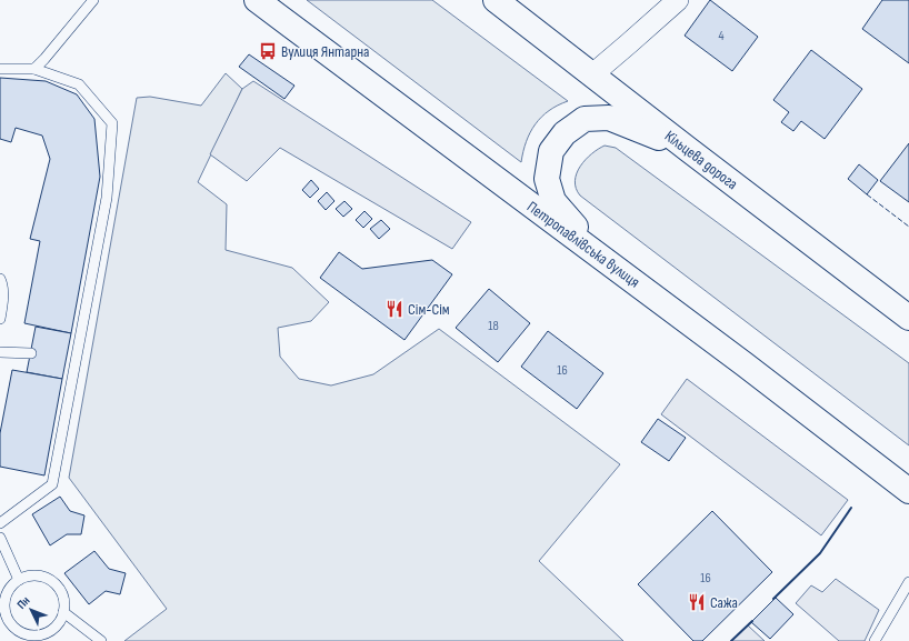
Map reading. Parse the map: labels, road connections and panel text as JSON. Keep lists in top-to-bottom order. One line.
{"streets":{"highway":["Кільцева дорога","Петропавлівська вулиця"]},"places":{"bus stop":["Вулиця Янтарна"],"restaurant":["Сім-Сім","Сажа"]},"house_numbers":["4","18","16","16"],"north":"top left"}
